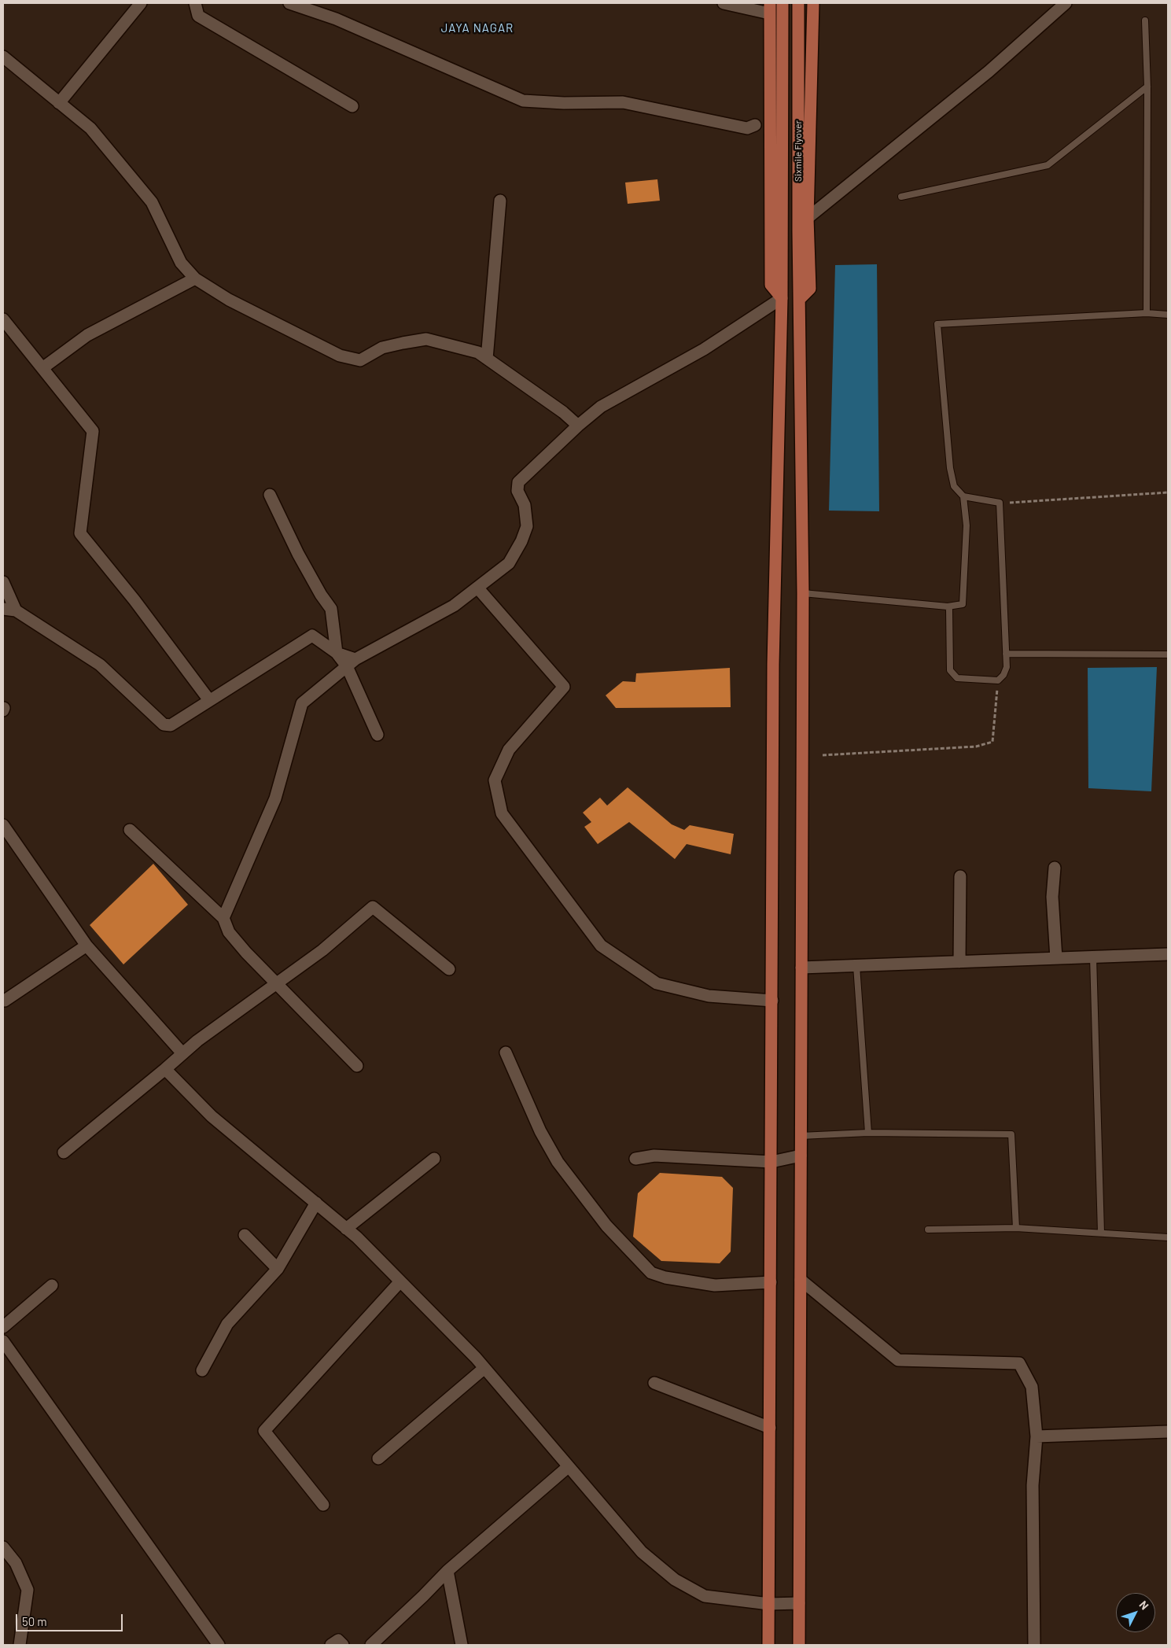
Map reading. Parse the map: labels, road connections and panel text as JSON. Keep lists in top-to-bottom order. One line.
{"streets":{"main road":["Sixmile Flyover"]},"districts":["JAYA NAGAR"],"scale_bar":"50 m","north":"top right"}
